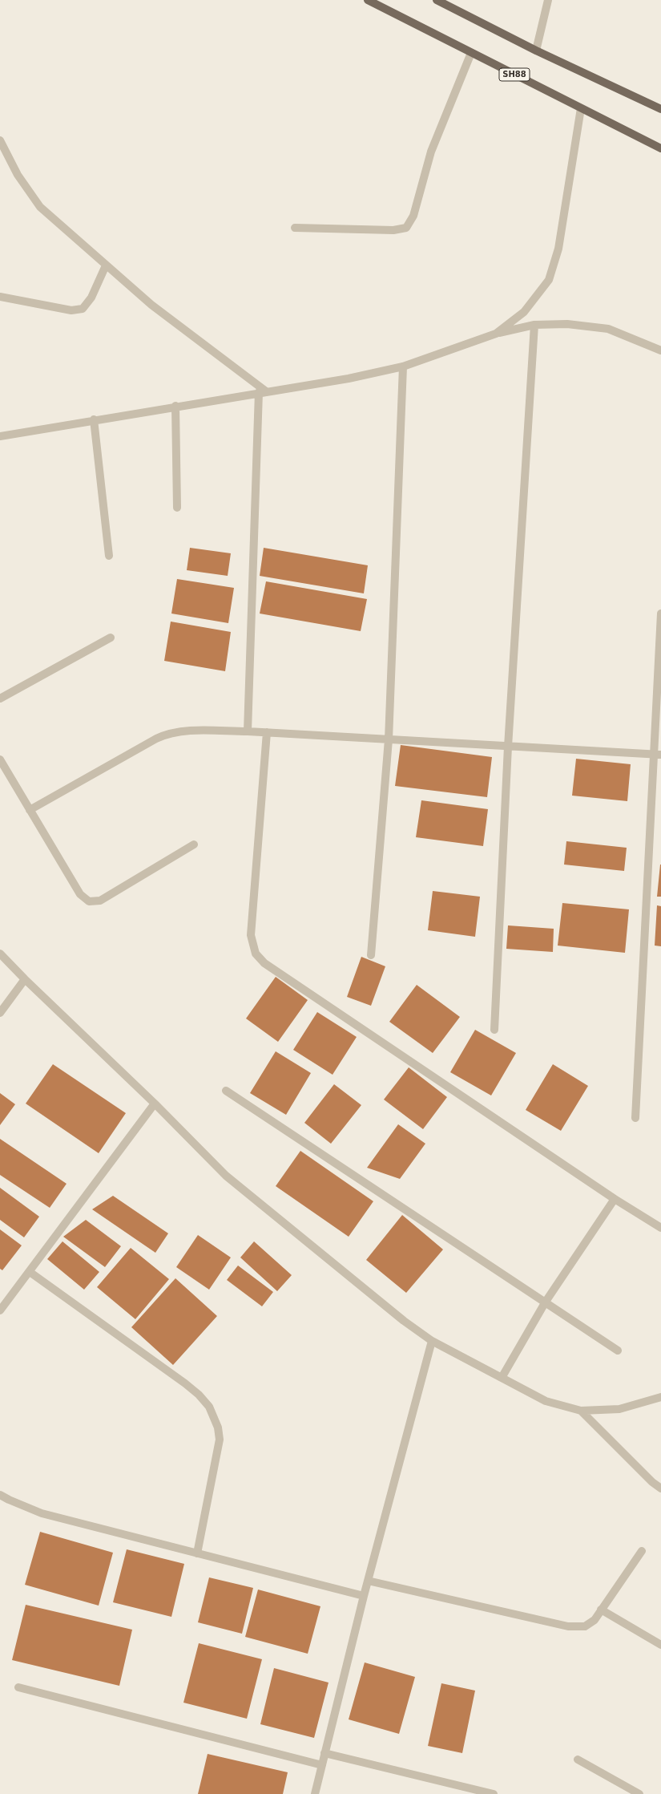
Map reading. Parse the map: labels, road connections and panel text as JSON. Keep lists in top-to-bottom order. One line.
{"streets":{"main road":["SH88"]}}
